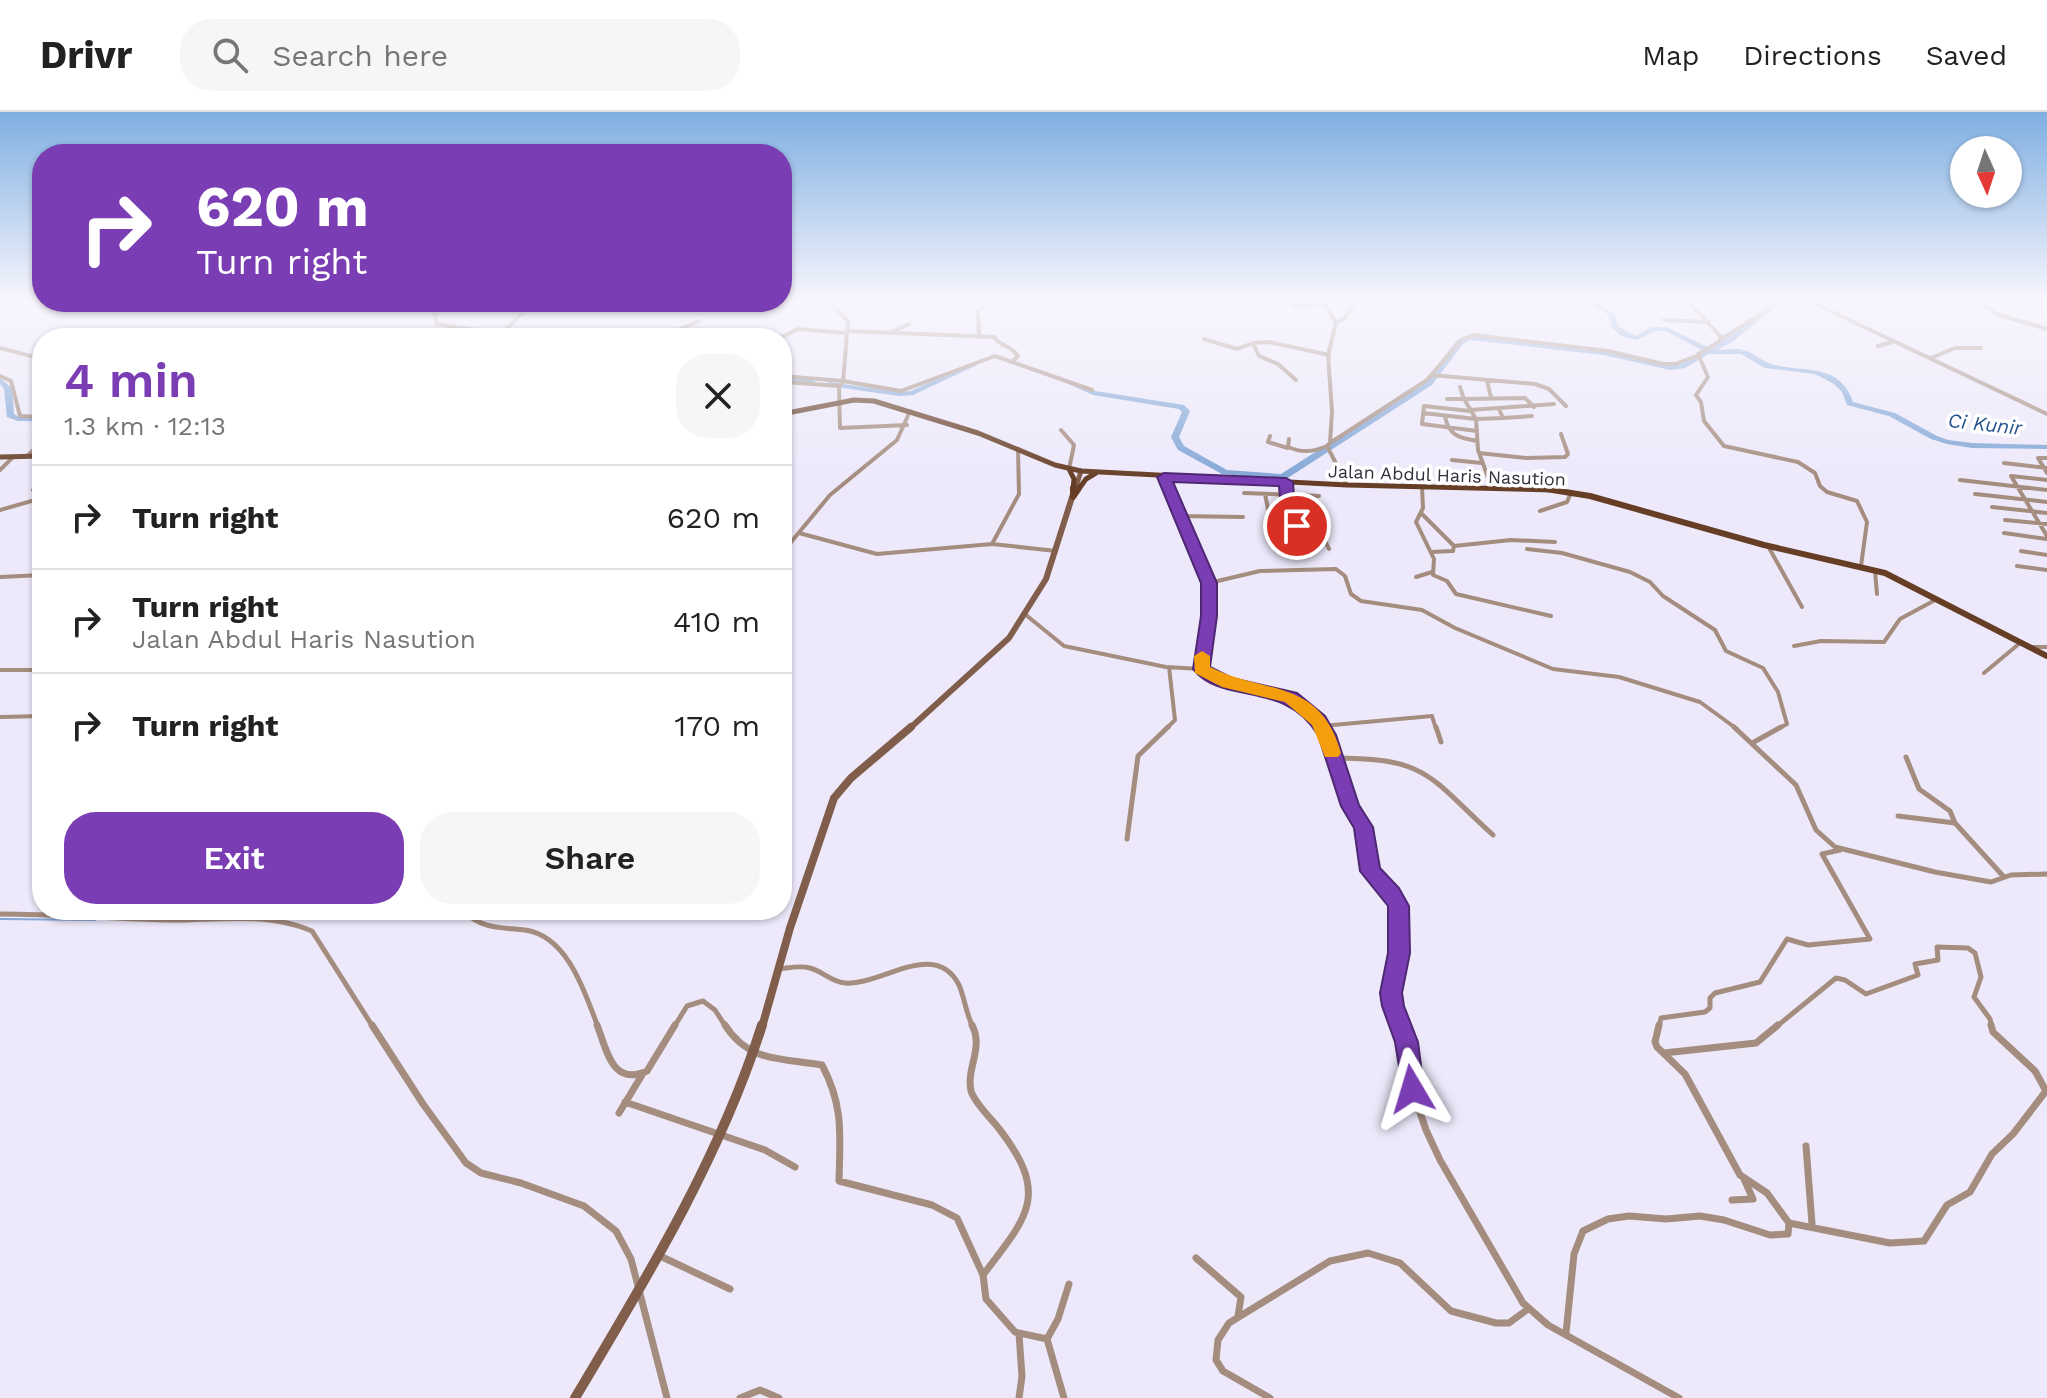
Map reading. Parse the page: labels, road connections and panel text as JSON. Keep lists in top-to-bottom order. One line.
{"streets":{"main road":["Jalan Abdul Haris Nasution"]},"water":["Ci Kunir"],"north":"bottom","page":{"header":"Drivr","search":"Search here","nav":["Map","Directions","Saved"],"turn":["620 m","Turn right"],"heading":["4 min","1.3 km · 12:13"],"list":[{"name":"Turn right","value":"620 m"},{"name":"Turn right","note":"Jalan Abdul Haris Nasution","value":"410 m"},{"name":"Turn right","value":"170 m"}],"buttons":["Exit","Share"]}}
